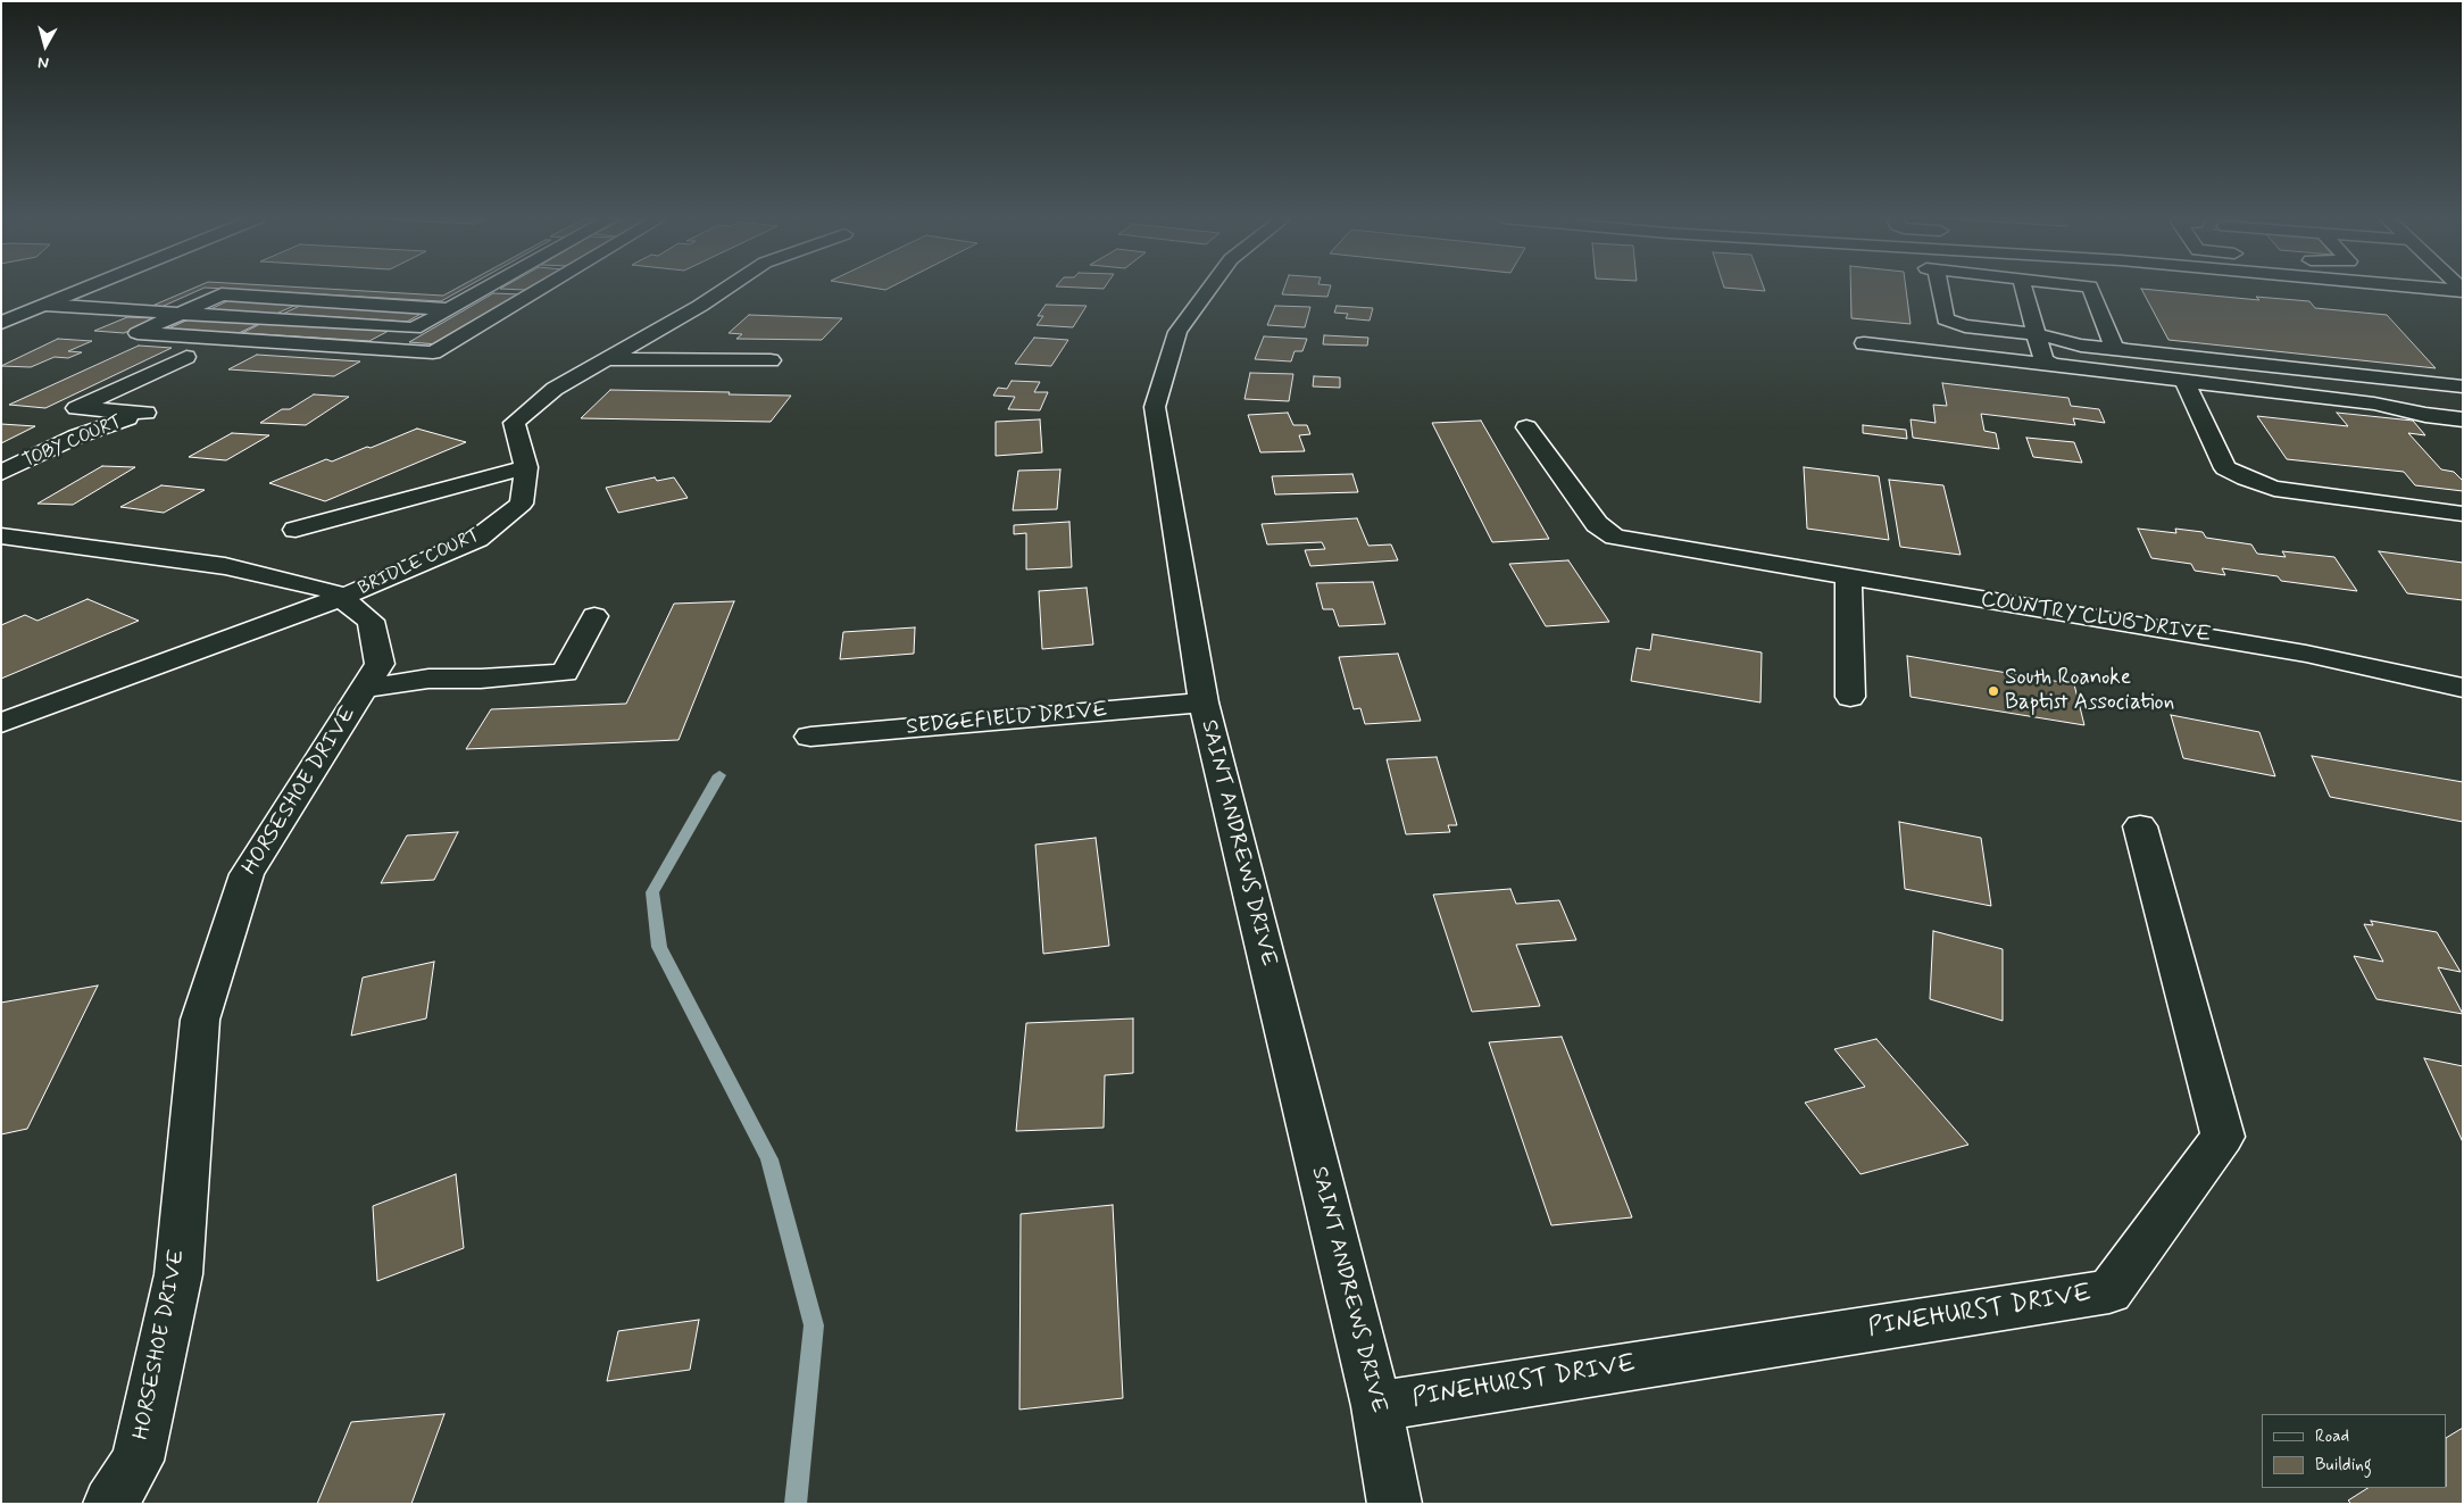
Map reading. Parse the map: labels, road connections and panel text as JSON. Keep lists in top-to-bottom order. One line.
{"streets":{"street":["TOBY COURT","BRIDLE COURT","COUNTRY CLUB DRIVE","SEDGEFIELD DRIVE","HORSESHOE DRIVE","SAINT ANDREWS DRIVE","PINEHURST DRIVE"]},"crossings":[["BRIDLE COURT","HORSESHOE DRIVE"],["SEDGEFIELD DRIVE","SAINT ANDREWS DRIVE"],["SAINT ANDREWS DRIVE","PINEHURST DRIVE"]],"places":["South Roanoke Baptist Association"],"legend":["Road","Building"],"north":"bottom"}
